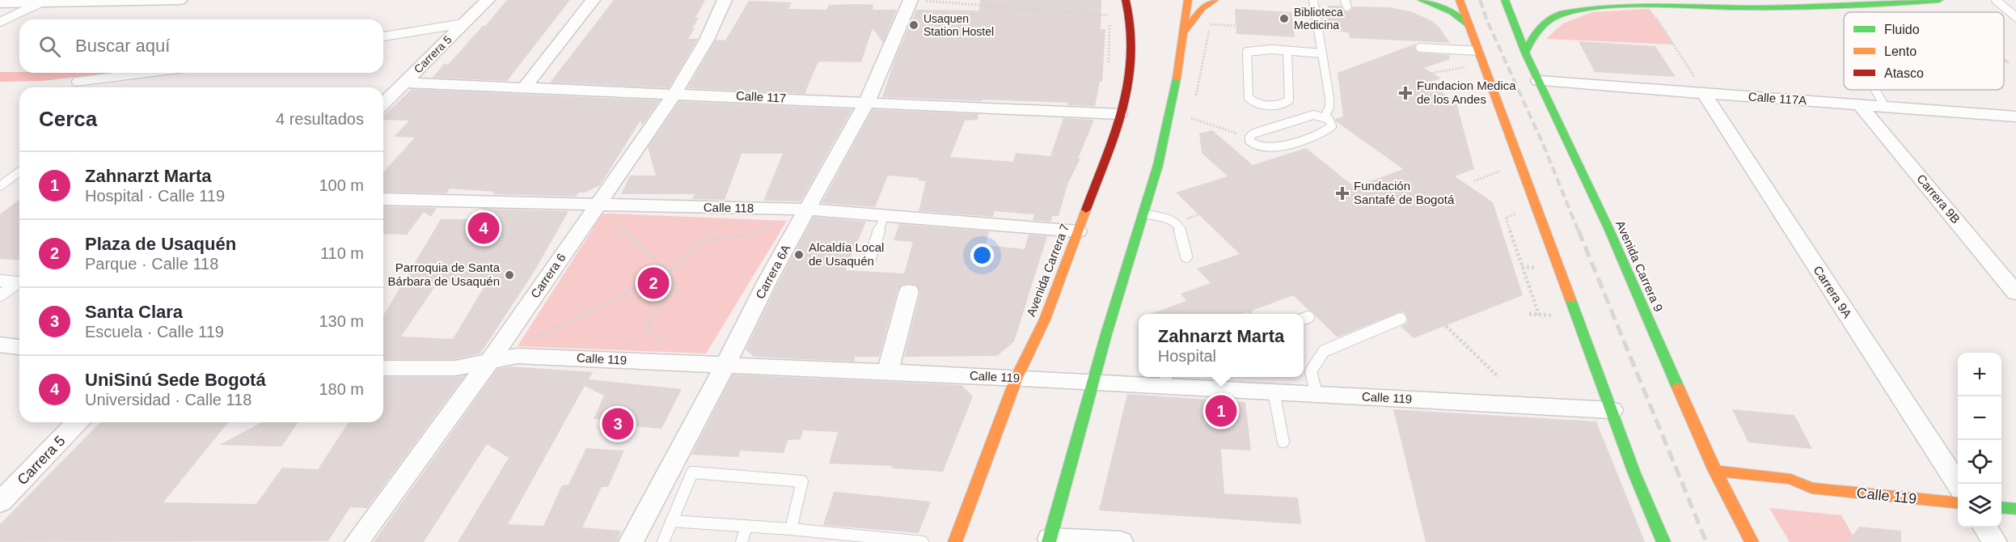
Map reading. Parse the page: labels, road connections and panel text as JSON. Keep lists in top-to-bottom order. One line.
{"streets":{"main road":["Avenida Carrera 9","Avenida Carrera 7","Calle 119"],"street":["Carrera 5","Calle 117","Calle 117A","Carrera 9B","Calle 118","Carrera 6A","Carrera 6","Carrera 9A"]},"crossings":[["Carrera 5","Calle 117"],["Calle 117","Avenida Carrera 7"],["Calle 117","Carrera 6A"],["Calle 117","Carrera 6"],["Calle 117A","Carrera 9B"],["Calle 117A","Avenida Carrera 9"],["Calle 117A","Carrera 9A"],["Calle 118","Avenida Carrera 7"],["Calle 118","Carrera 6A"],["Calle 118","Carrera 6"],["Avenida Carrera 9","Calle 119"],["Avenida Carrera 7","Calle 119"],["Carrera 6A","Calle 119"],["Carrera 6","Calle 119"]],"places":{"other":["Biblioteca Medicina","Usaquen Station Hostel","Alcaldía Local de Usaquén","Parroquia de Santa Bárbara de Usaquén"],"health":["Fundacion Medica de los Andes","Fundación Santafé de Bogotá"]},"legend":["Fluido","Lento","Atasco"],"page":{"search":"Buscar aquí","heading":["Cerca","4 resultados"],"list":[{"mark":"1","name":"Zahnarzt Marta","note":"Hospital · Calle 119","value":"100 m"},{"mark":"2","name":"Plaza de Usaquén","note":"Parque · Calle 118","value":"110 m"},{"mark":"3","name":"Santa Clara","note":"Escuela · Calle 119","value":"130 m"},{"mark":"4","name":"UniSinú Sede Bogotá","note":"Universidad · Calle 118","value":"180 m"}],"pins":["4","2","1","3"],"popup":["Zahnarzt Marta","Hospital"],"map_buttons":["+","−"]}}
